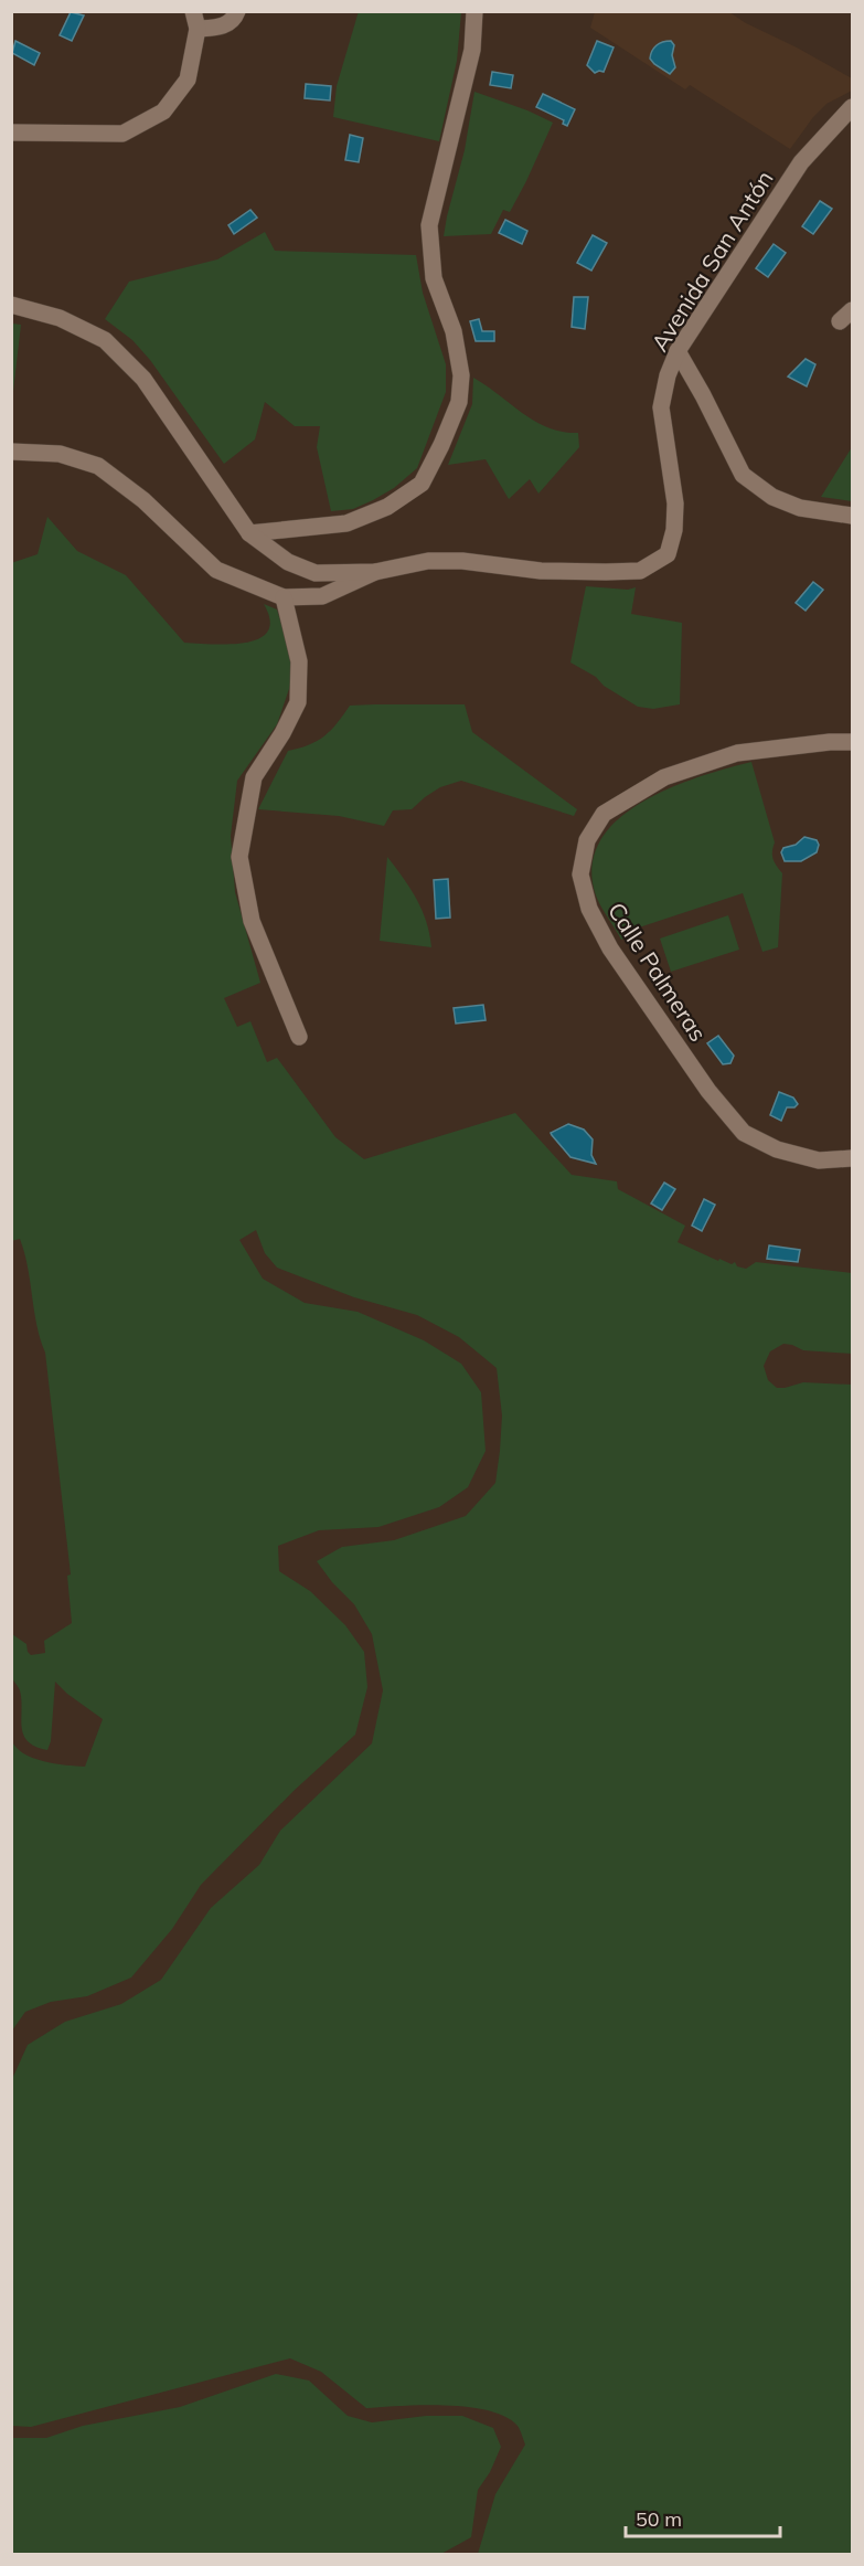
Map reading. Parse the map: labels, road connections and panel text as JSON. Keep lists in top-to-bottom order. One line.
{"streets":{"street":["Avenida San Antón","Calle Palmeras"]},"scale_bar":"50 m"}
